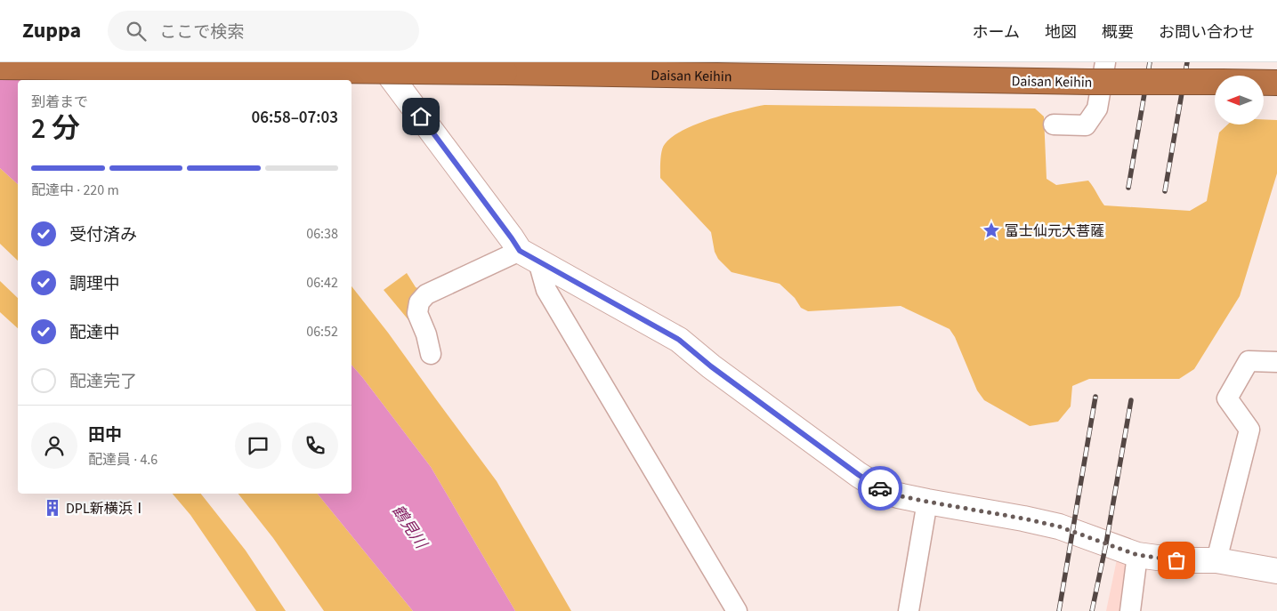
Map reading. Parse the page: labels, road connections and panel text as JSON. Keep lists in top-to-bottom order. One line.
{"streets":{"highway":["Daisan Keihin"]},"water":["鶴見川"],"places":{"place":["富士仙元大菩薩"],"building":["DPL新横浜Ⅰ"]},"north":"left","page":{"header":"Zuppa","search":"ここで検索","nav":["ホーム","地図","概要","お問い合わせ"],"heading":["2 分","到着まで","06:58–07:03"],"panel":["田中","配達員 · 4.6"],"bar":"配達中 · 220 m","list":[["受付済み","06:38"],["調理中","06:42"],["配達中","06:52"],"配達完了"]}}
